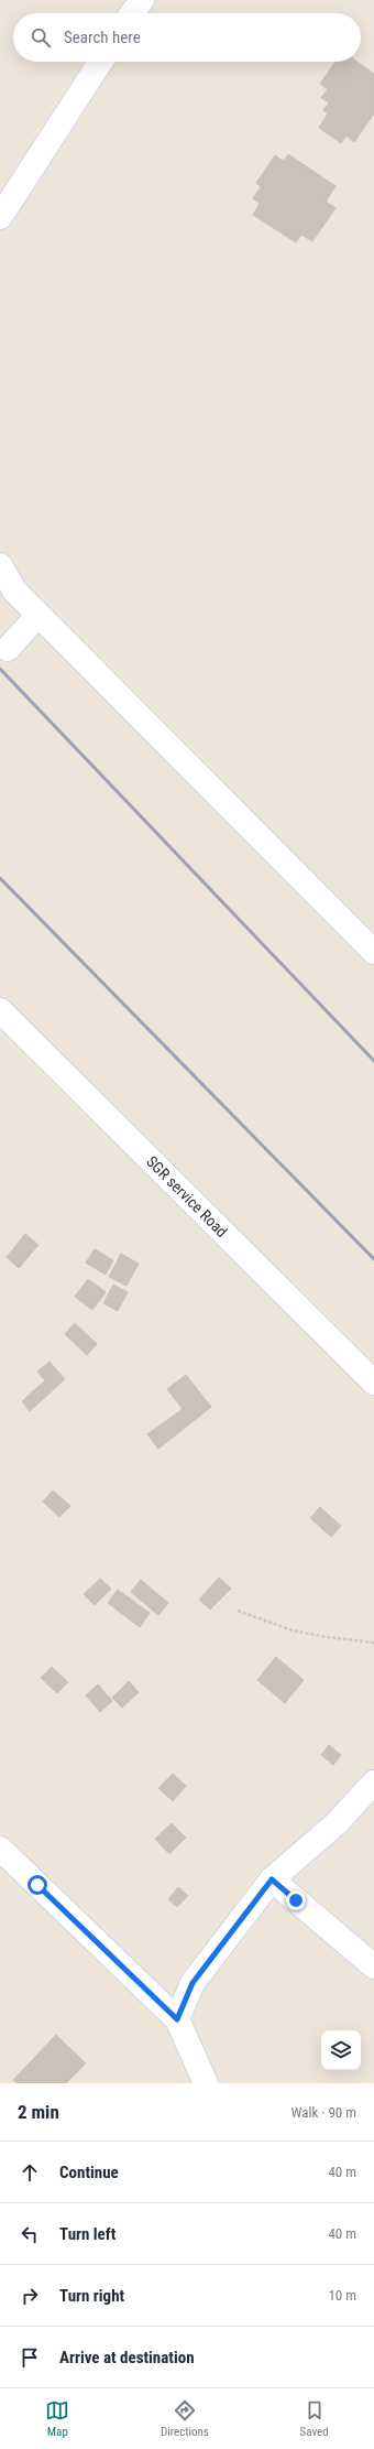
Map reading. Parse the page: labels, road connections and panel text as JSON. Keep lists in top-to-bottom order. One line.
{"streets":{"street":["SGR service Road"]},"page":{"search":"Search here","heading":["2 min","Walk · 90 m"],"list":[["Continue","40 m"],["Turn left","40 m"],["Turn right","10 m"],"Arrive at destination"],"nav":["Map","Directions","Saved"]}}
